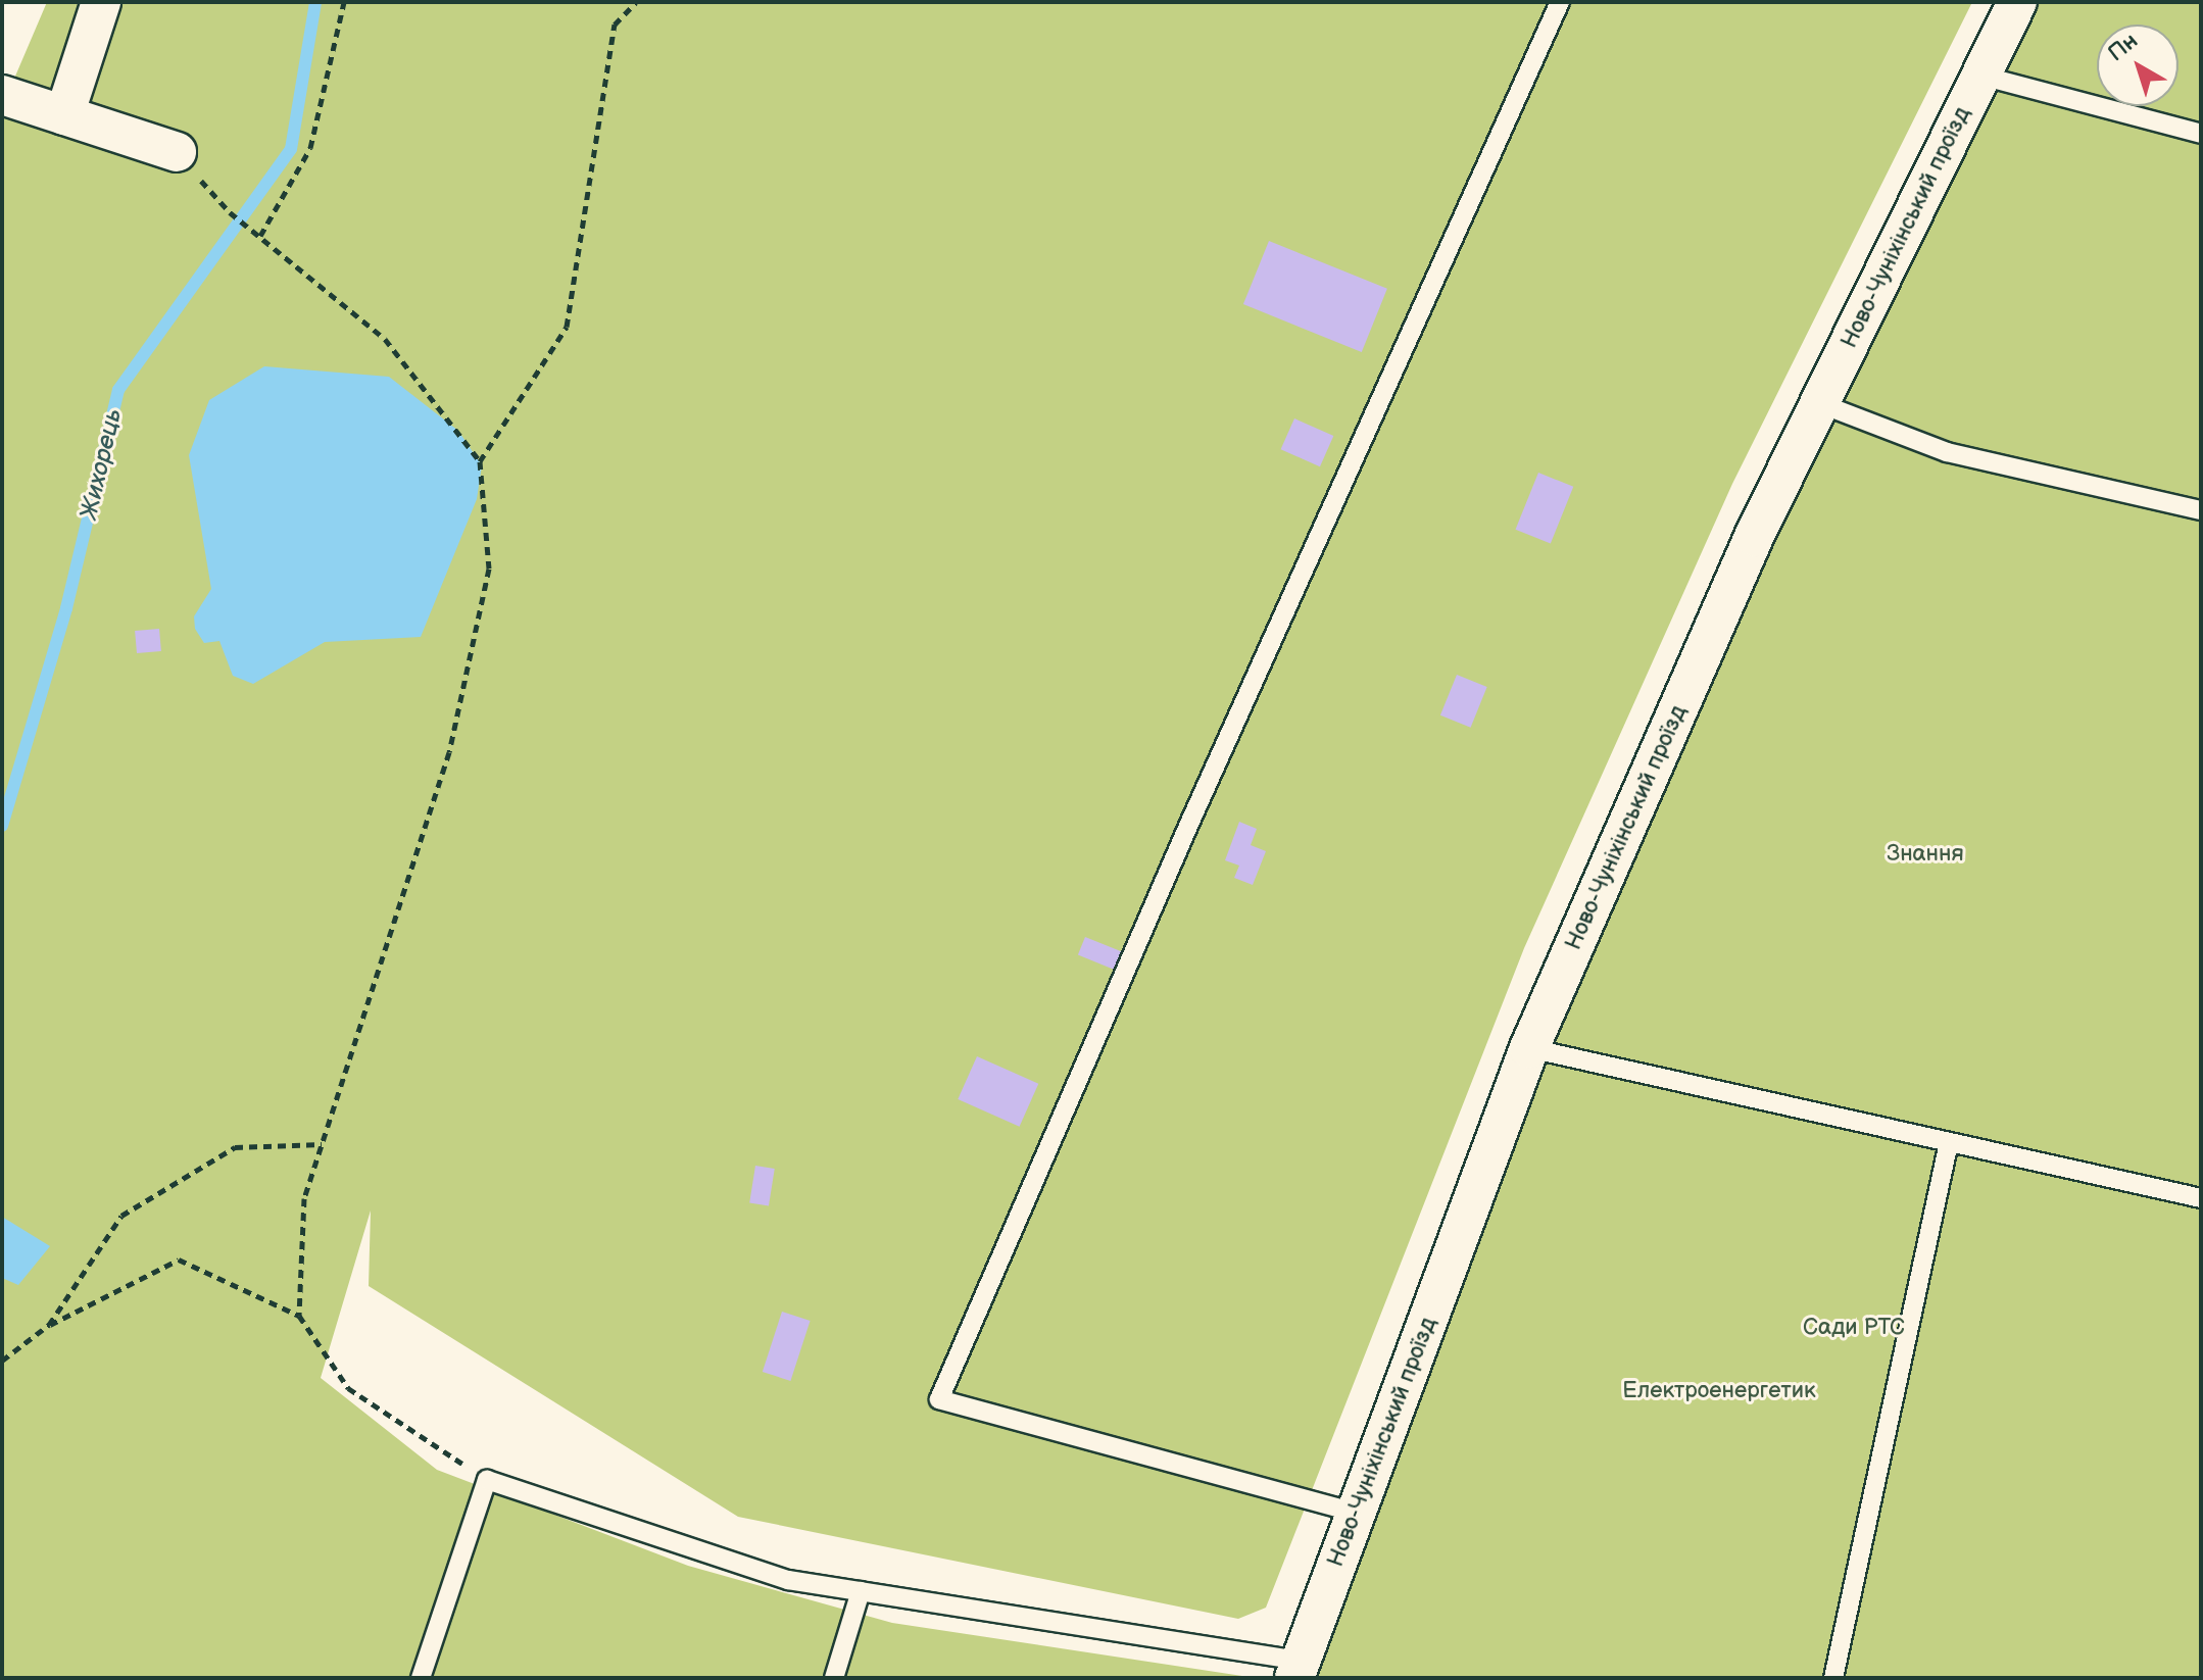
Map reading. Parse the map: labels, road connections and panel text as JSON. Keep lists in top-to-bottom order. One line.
{"streets":{"street":["Ново-Чуніхінський проїзд"]},"water":["Жихорець"],"parks":["Знання","Сади РТС","Електроенергетик"],"north":"top left"}
